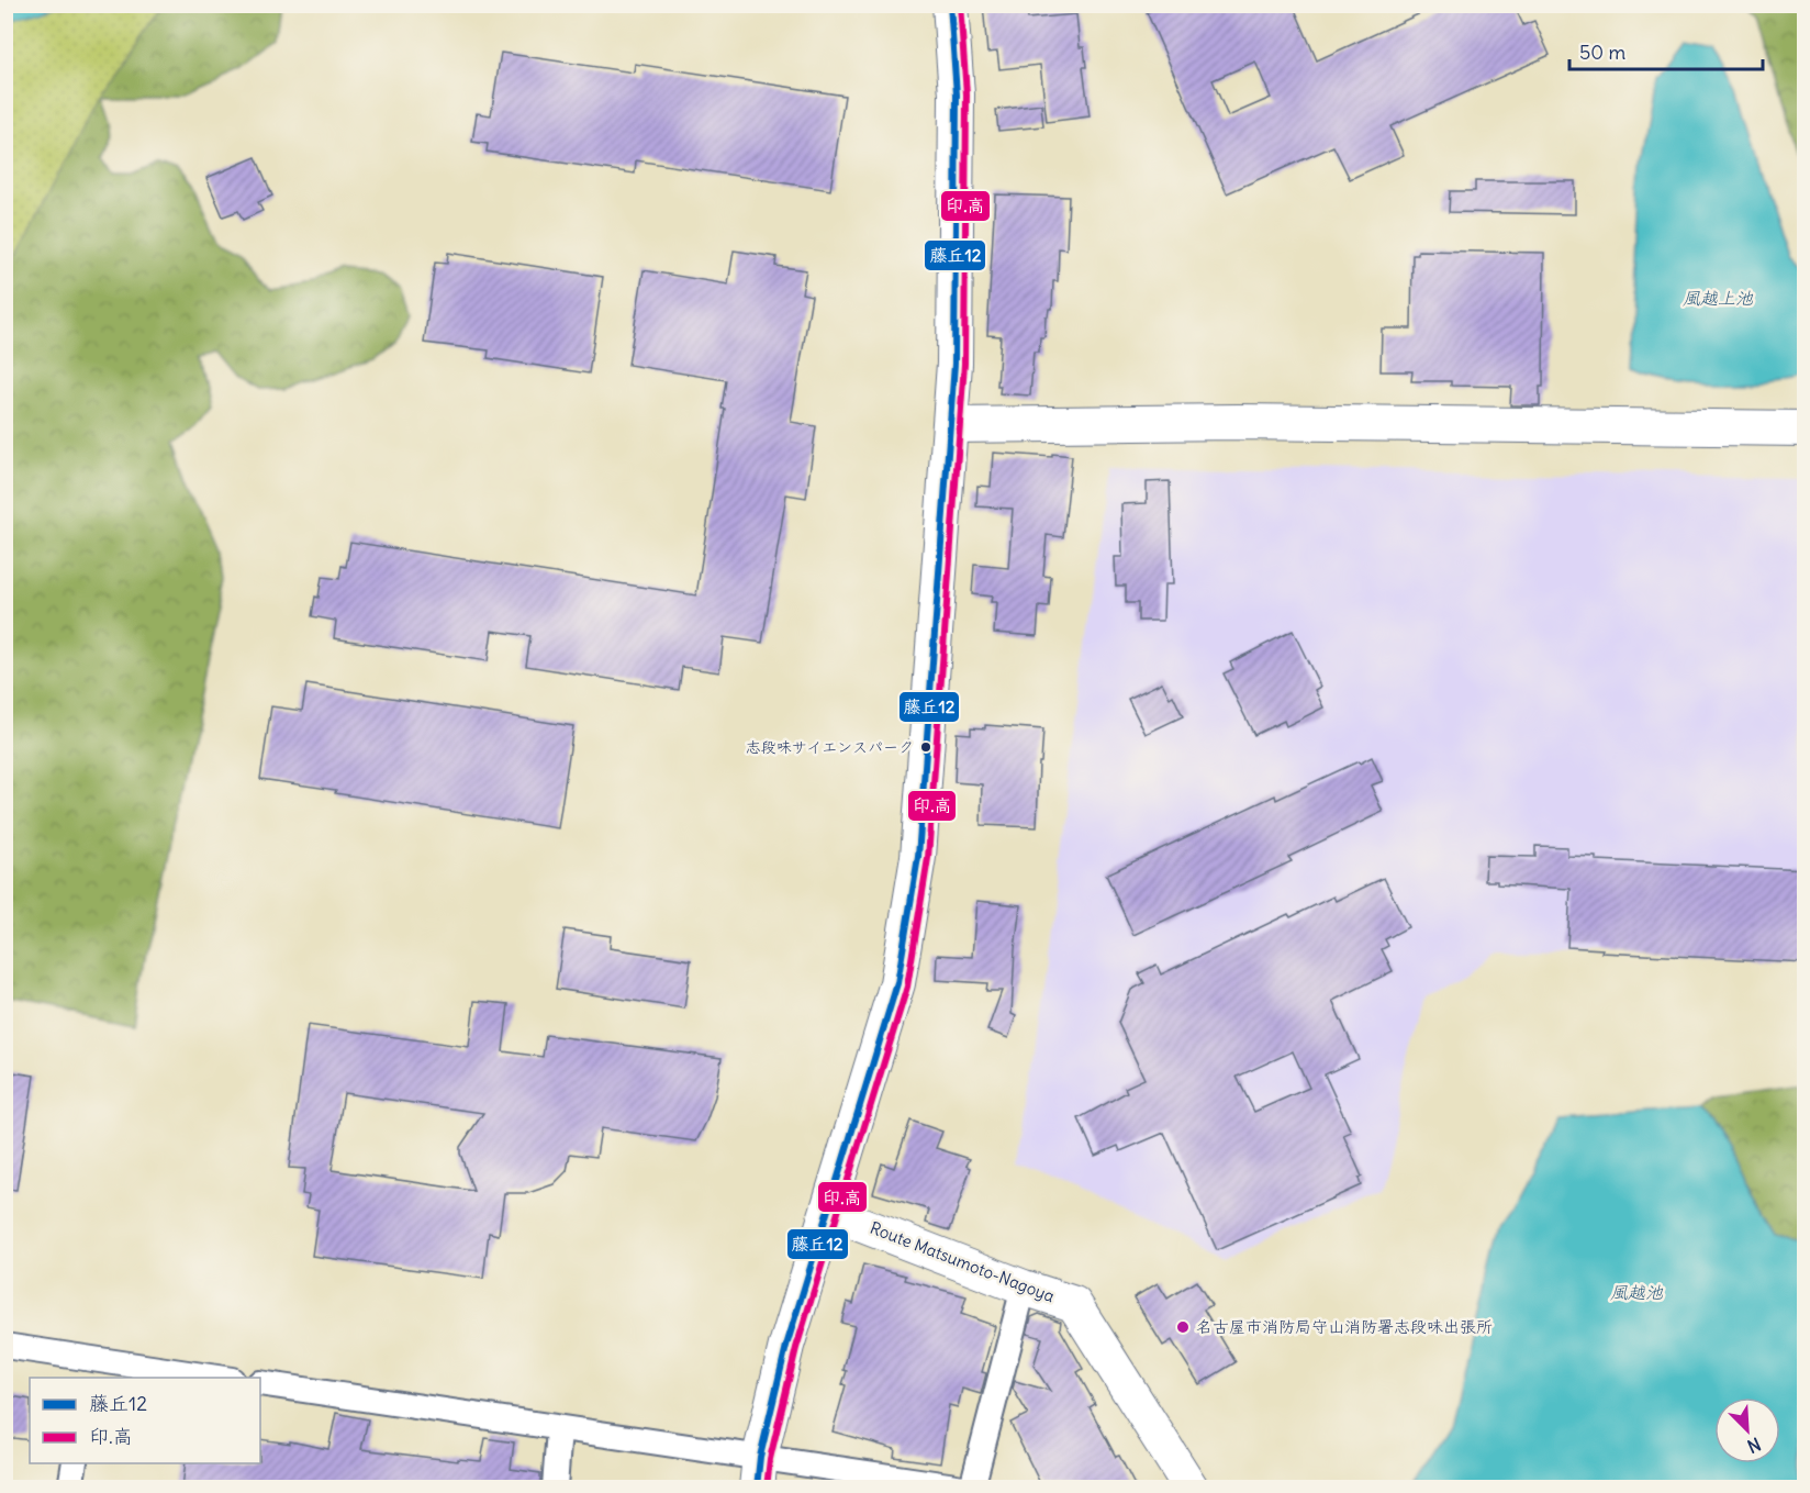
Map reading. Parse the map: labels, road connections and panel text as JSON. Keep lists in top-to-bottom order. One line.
{"streets":{"main road":["Route Matsumoto-Nagoya"]},"water":["風越上池","風越池"],"places":["志段味サイエンスパーク","名古屋市消防局守山消防署志段味出張所"],"lines":["transit line 藤丘12","transit line 印.高"],"legend":["藤丘12","印.高"],"scale_bar":"50 m","north":"bottom right"}
